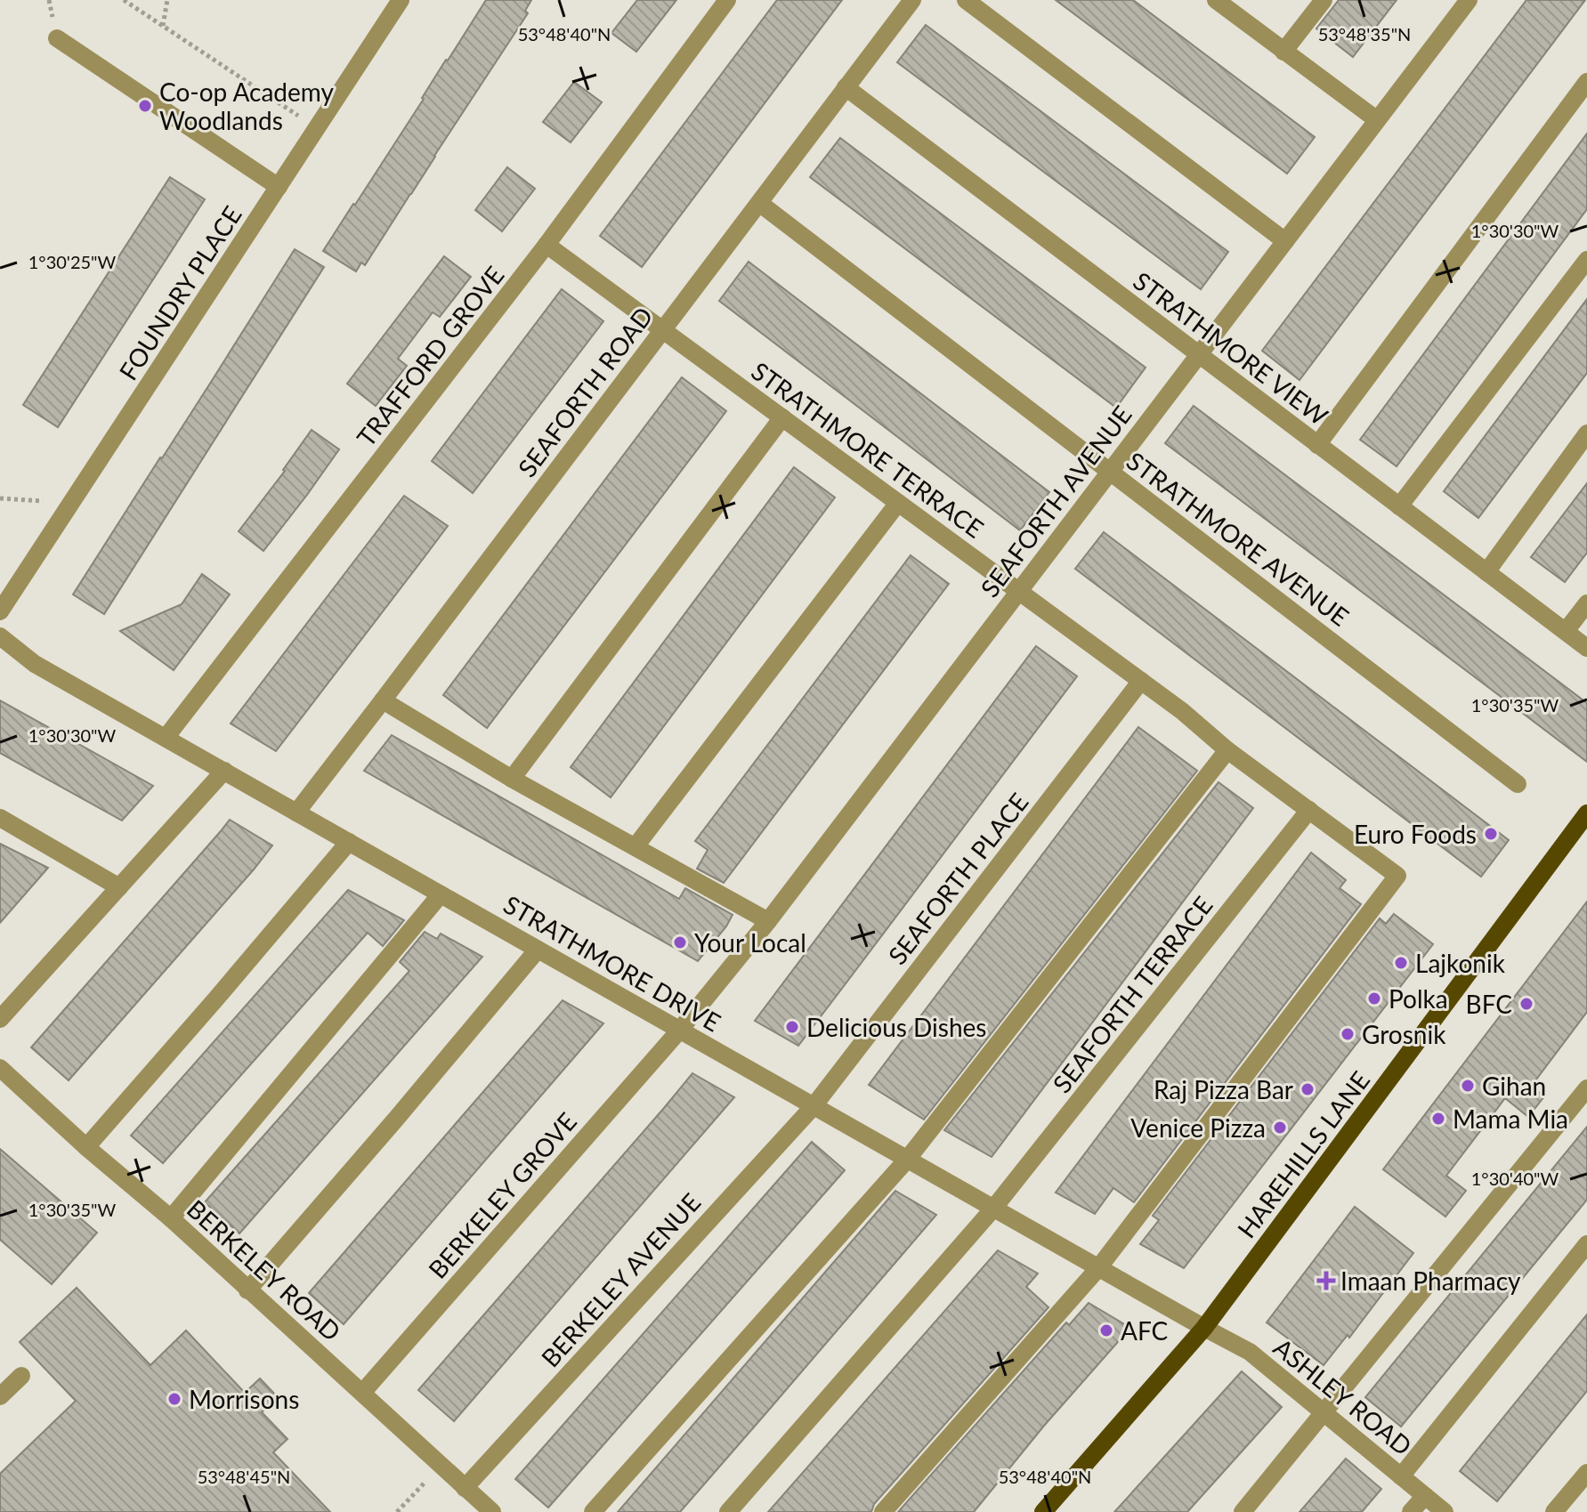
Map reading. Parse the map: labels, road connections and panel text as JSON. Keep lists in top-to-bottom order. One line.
{"streets":{"main road":["HAREHILLS LANE"],"street":["FOUNDRY PLACE","STRATHMORE VIEW","TRAFFORD GROVE","SEAFORTH ROAD","STRATHMORE TERRACE","SEAFORTH AVENUE","STRATHMORE AVENUE","SEAFORTH PLACE","STRATHMORE DRIVE","SEAFORTH TERRACE","BERKELEY GROVE","BERKELEY ROAD","BERKELEY AVENUE","ASHLEY ROAD"]},"crossings":[["STRATHMORE VIEW","SEAFORTH ROAD"],["STRATHMORE VIEW","SEAFORTH AVENUE"],["TRAFFORD GROVE","STRATHMORE TERRACE"],["TRAFFORD GROVE","STRATHMORE DRIVE"],["SEAFORTH ROAD","STRATHMORE TERRACE"],["SEAFORTH ROAD","STRATHMORE AVENUE"],["SEAFORTH ROAD","STRATHMORE DRIVE"],["STRATHMORE TERRACE","SEAFORTH AVENUE"],["STRATHMORE TERRACE","SEAFORTH PLACE"],["STRATHMORE TERRACE","STRATHMORE DRIVE"],["STRATHMORE TERRACE","SEAFORTH TERRACE"],["SEAFORTH AVENUE","STRATHMORE AVENUE"],["SEAFORTH AVENUE","STRATHMORE DRIVE"],["SEAFORTH AVENUE","BERKELEY GROVE"],["SEAFORTH PLACE","STRATHMORE DRIVE"],["SEAFORTH PLACE","BERKELEY AVENUE"],["STRATHMORE DRIVE","SEAFORTH TERRACE"],["STRATHMORE DRIVE","HAREHILLS LANE"],["STRATHMORE DRIVE","BERKELEY GROVE"],["STRATHMORE DRIVE","BERKELEY AVENUE"],["STRATHMORE DRIVE","ASHLEY ROAD"],["HAREHILLS LANE","ASHLEY ROAD"],["BERKELEY GROVE","BERKELEY ROAD"],["BERKELEY ROAD","BERKELEY AVENUE"]],"places":{"other":["Co-op Academy Woodlands","Euro Foods","Your Local","Lajkonik","Polka","BFC","Delicious Dishes","Grosnik","Gihan","Raj Pizza Bar","Mama Mia","Venice Pizza","AFC","Morrisons"],"health":["Imaan Pharmacy"]},"coordinates":["53°48'40\"N","53°48'35\"N","1°30'30\"W","1°30'25\"W","1°30'35\"W","1°30'40\"W","53°48'45\"N"]}
